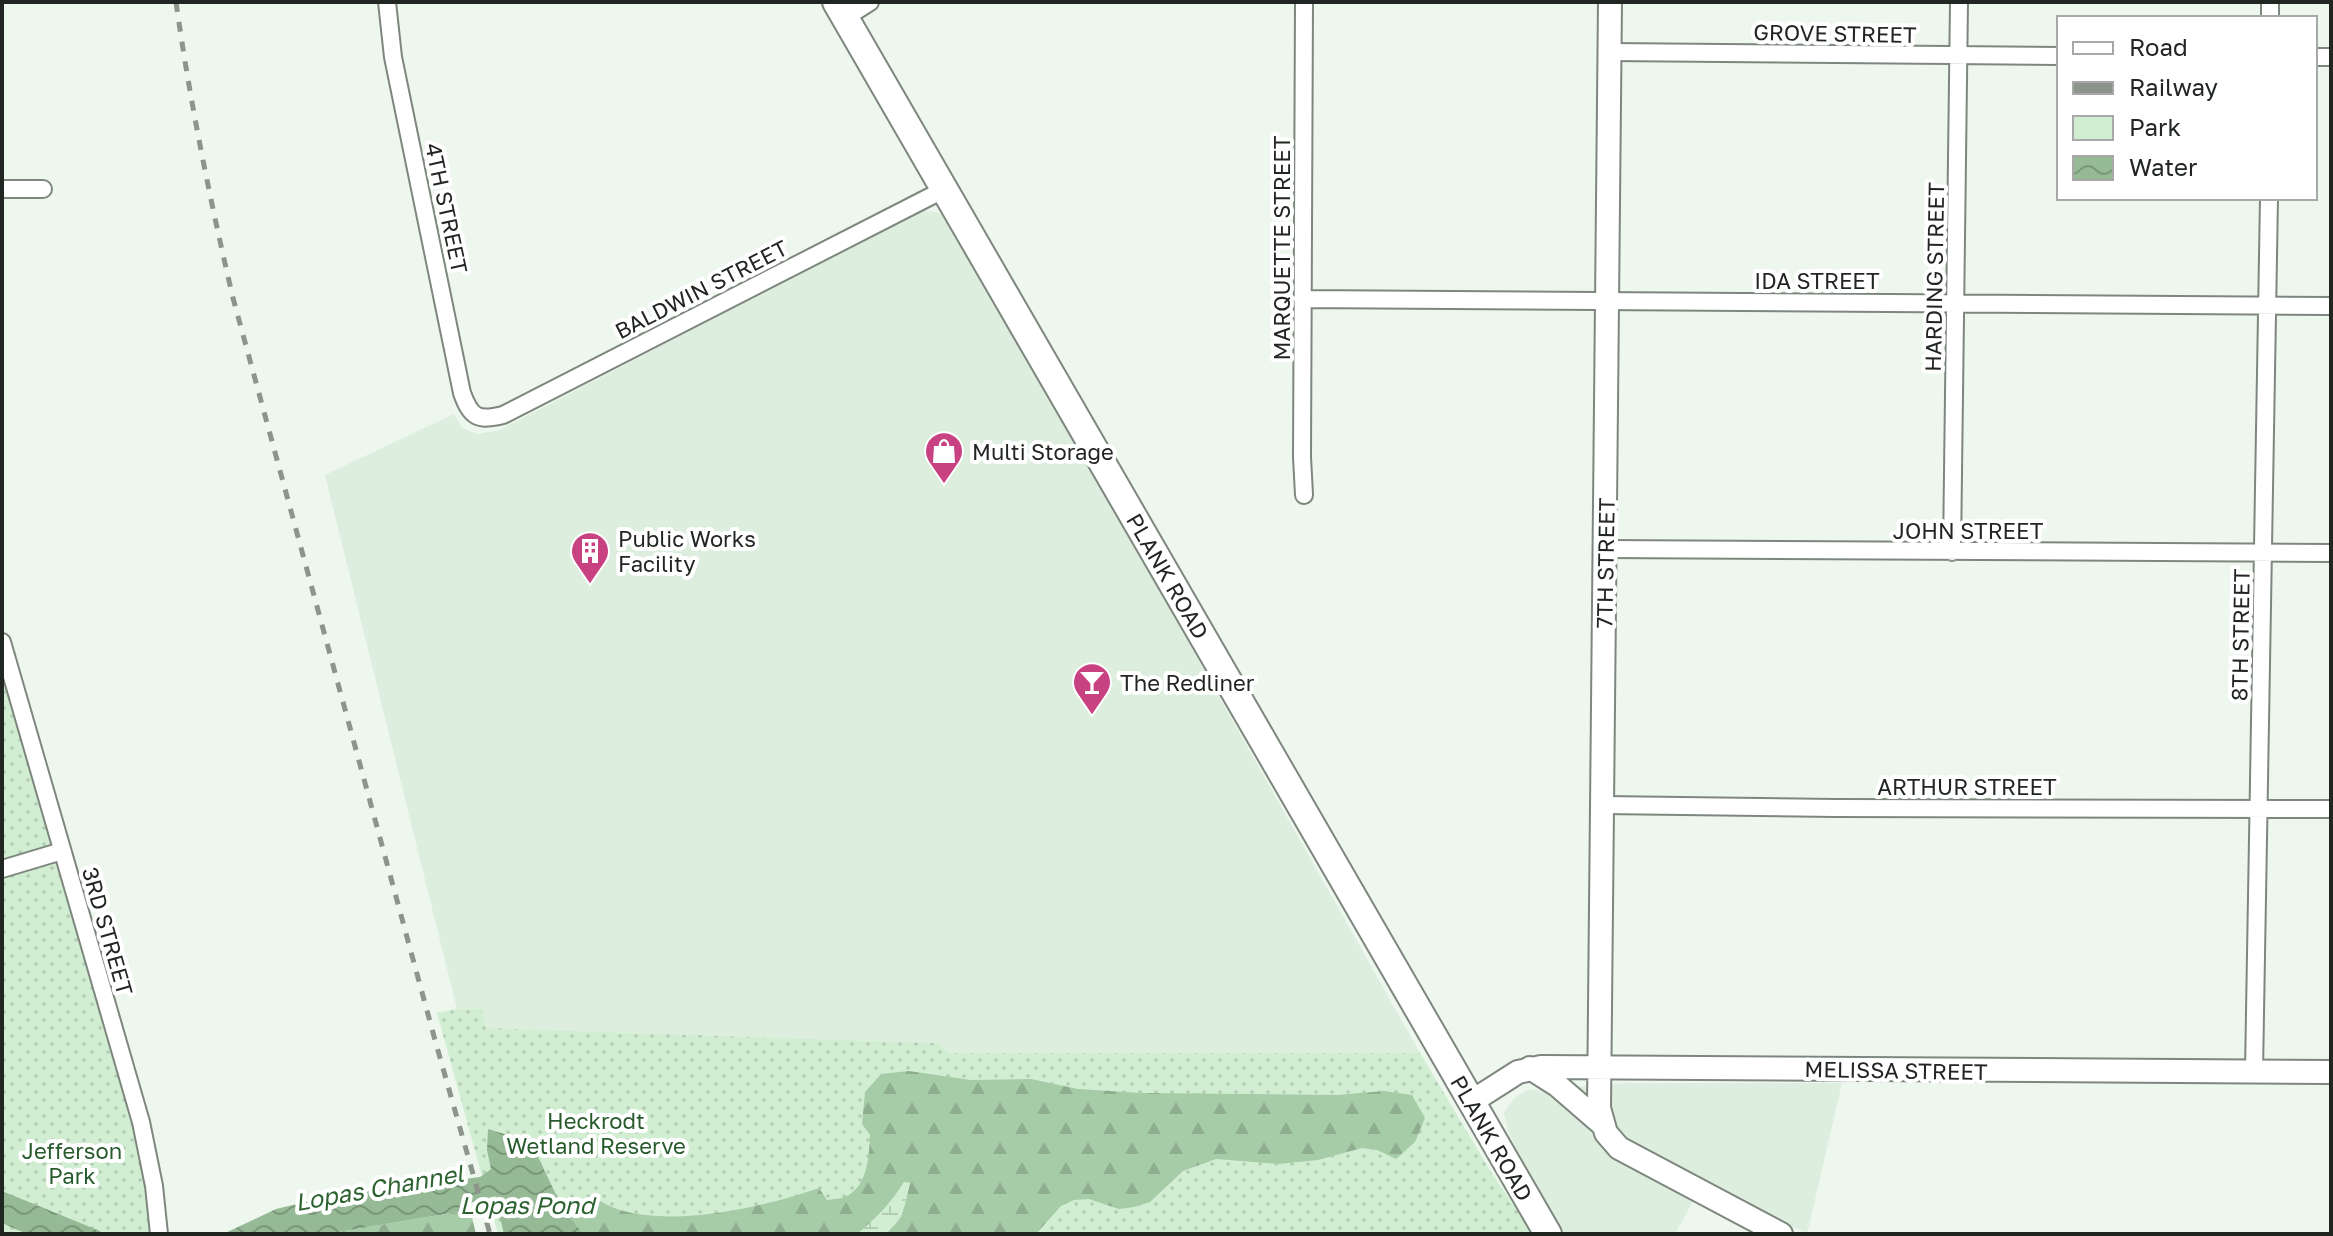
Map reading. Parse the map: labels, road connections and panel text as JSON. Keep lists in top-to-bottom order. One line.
{"streets":{"main road":["PLANK ROAD"],"street":["GROVE STREET","4TH STREET","MARQUETTE STREET","HARDING STREET","IDA STREET","BALDWIN STREET","JOHN STREET","7TH STREET","8TH STREET","ARTHUR STREET","3RD STREET","MELISSA STREET"]},"crossings":[["GROVE STREET","HARDING STREET"],["GROVE STREET","7TH STREET"],["4TH STREET","BALDWIN STREET"],["MARQUETTE STREET","IDA STREET"],["HARDING STREET","IDA STREET"],["HARDING STREET","JOHN STREET"],["IDA STREET","7TH STREET"],["IDA STREET","8TH STREET"],["BALDWIN STREET","PLANK ROAD"],["JOHN STREET","7TH STREET"],["JOHN STREET","8TH STREET"],["7TH STREET","ARTHUR STREET"],["7TH STREET","MELISSA STREET"],["PLANK ROAD","MELISSA STREET"],["8TH STREET","ARTHUR STREET"],["8TH STREET","MELISSA STREET"]],"water":["Lopas Channel","Lopas Pond"],"parks":["Heckrodt Wetland Reserve","Jefferson Park"],"places":{"shop":["Multi Storage"],"building":["Public Works Facility"],"bar":["The Redliner"]},"legend":["Road","Railway","Park","Water"]}
